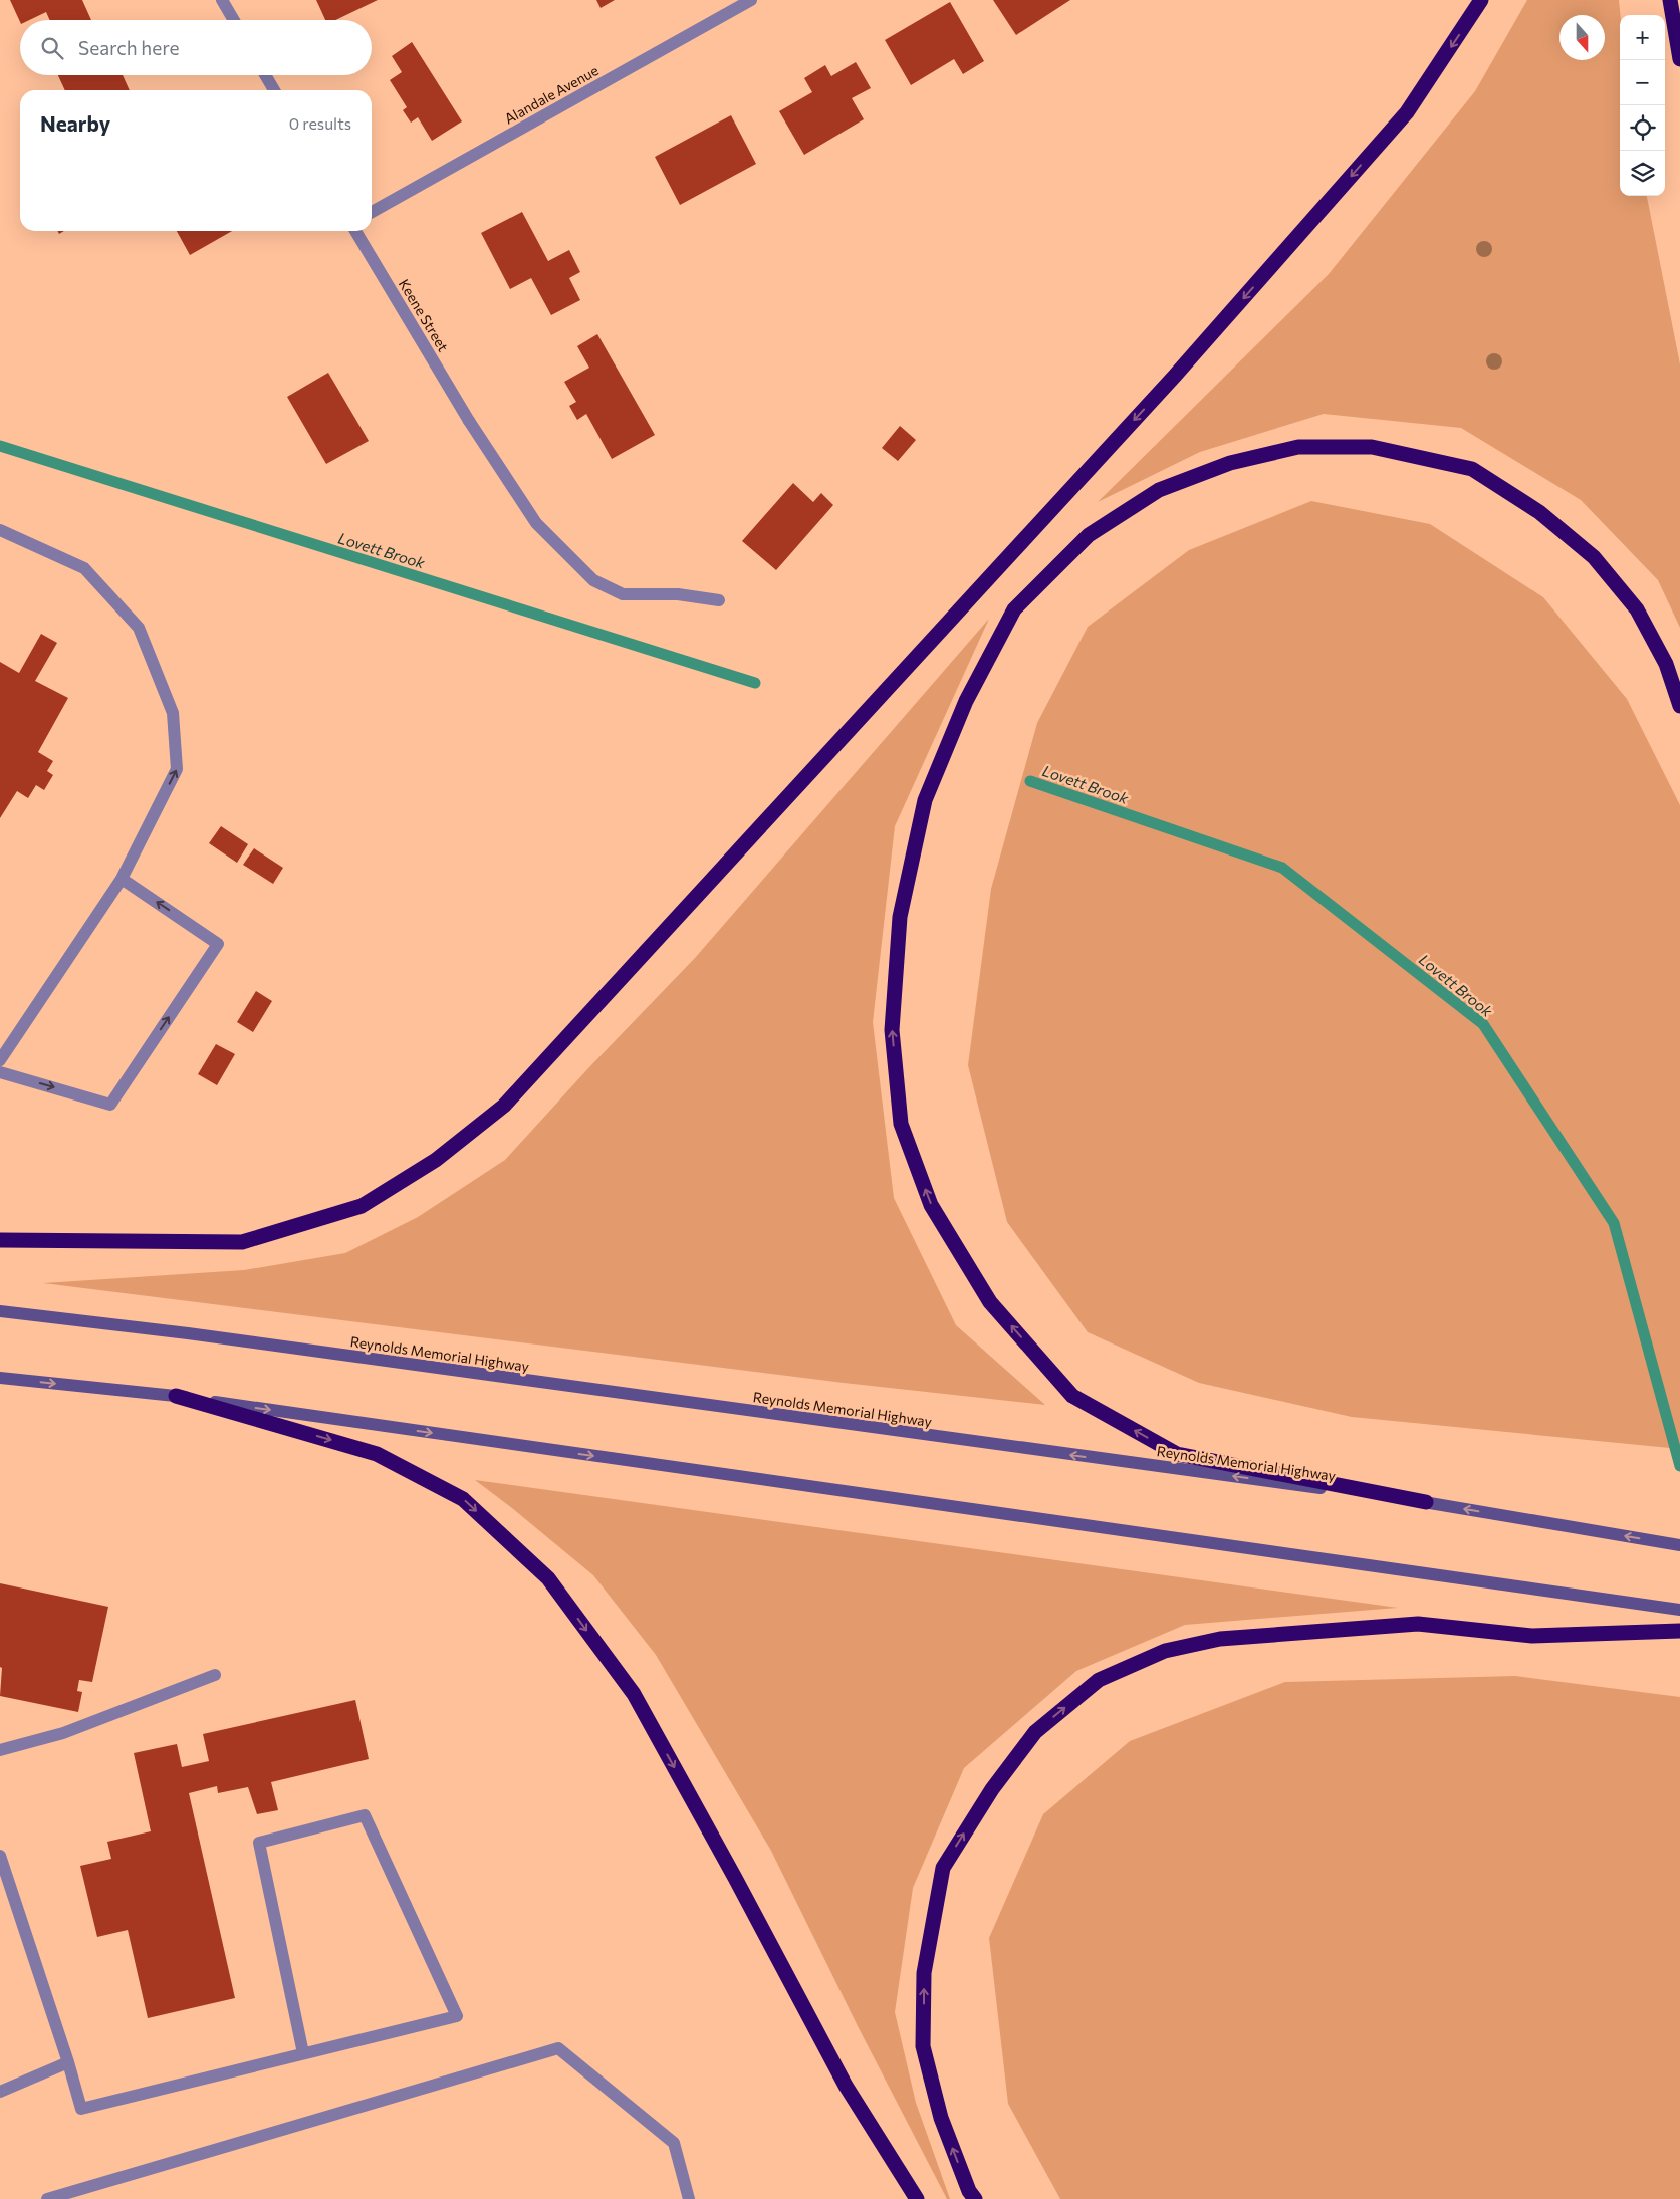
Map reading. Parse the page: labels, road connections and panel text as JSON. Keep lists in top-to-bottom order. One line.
{"streets":{"main road":["Reynolds Memorial Highway"],"street":["Alandale Avenue","Keene Street"]},"water":["Lovett Brook"],"north":"bottom","page":{"map_buttons":["+","−"],"search":"Search here","heading":["Nearby","0 results"]}}
